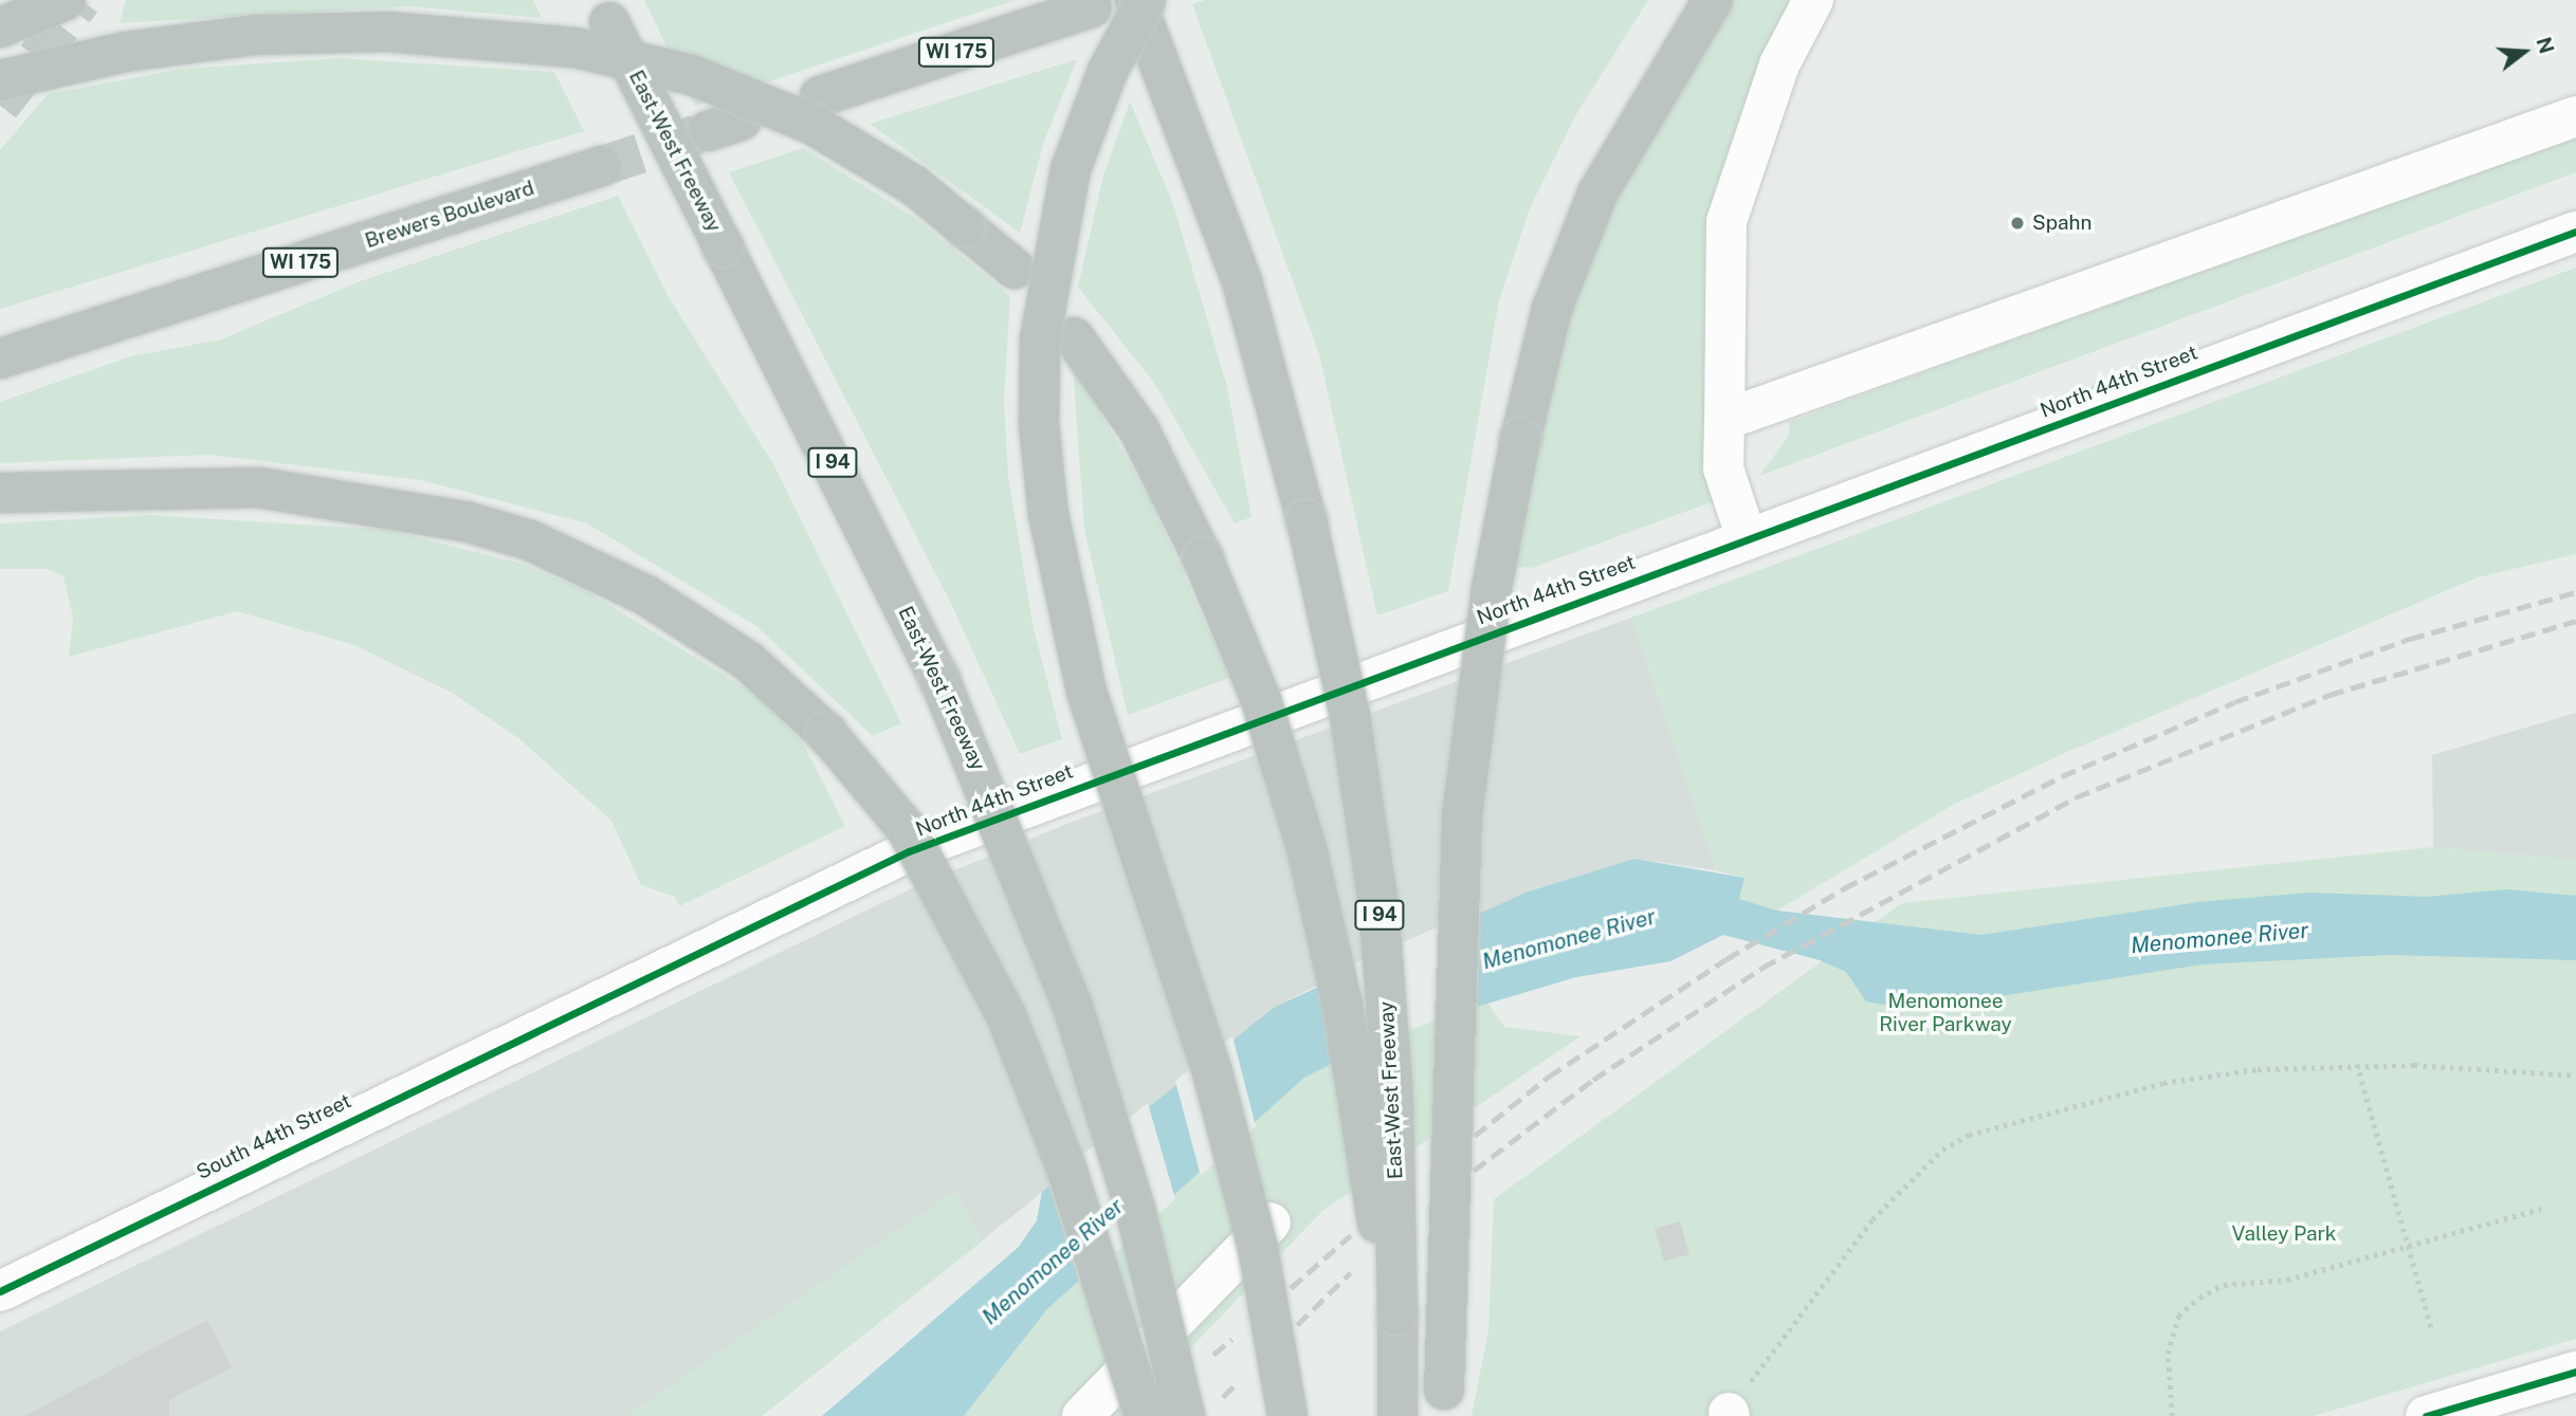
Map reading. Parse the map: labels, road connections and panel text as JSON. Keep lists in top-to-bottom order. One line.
{"streets":{"highway":["WI 175","East-West Freeway","Brewers Boulevard","I 94"],"street":["North 44th Street","South 44th Street"]},"crossings":[["North 44th Street","South 44th Street"]],"water":["Menomonee River"],"parks":["Menomonee River Parkway","Valley Park"],"places":["Spahn"],"north":"right"}
